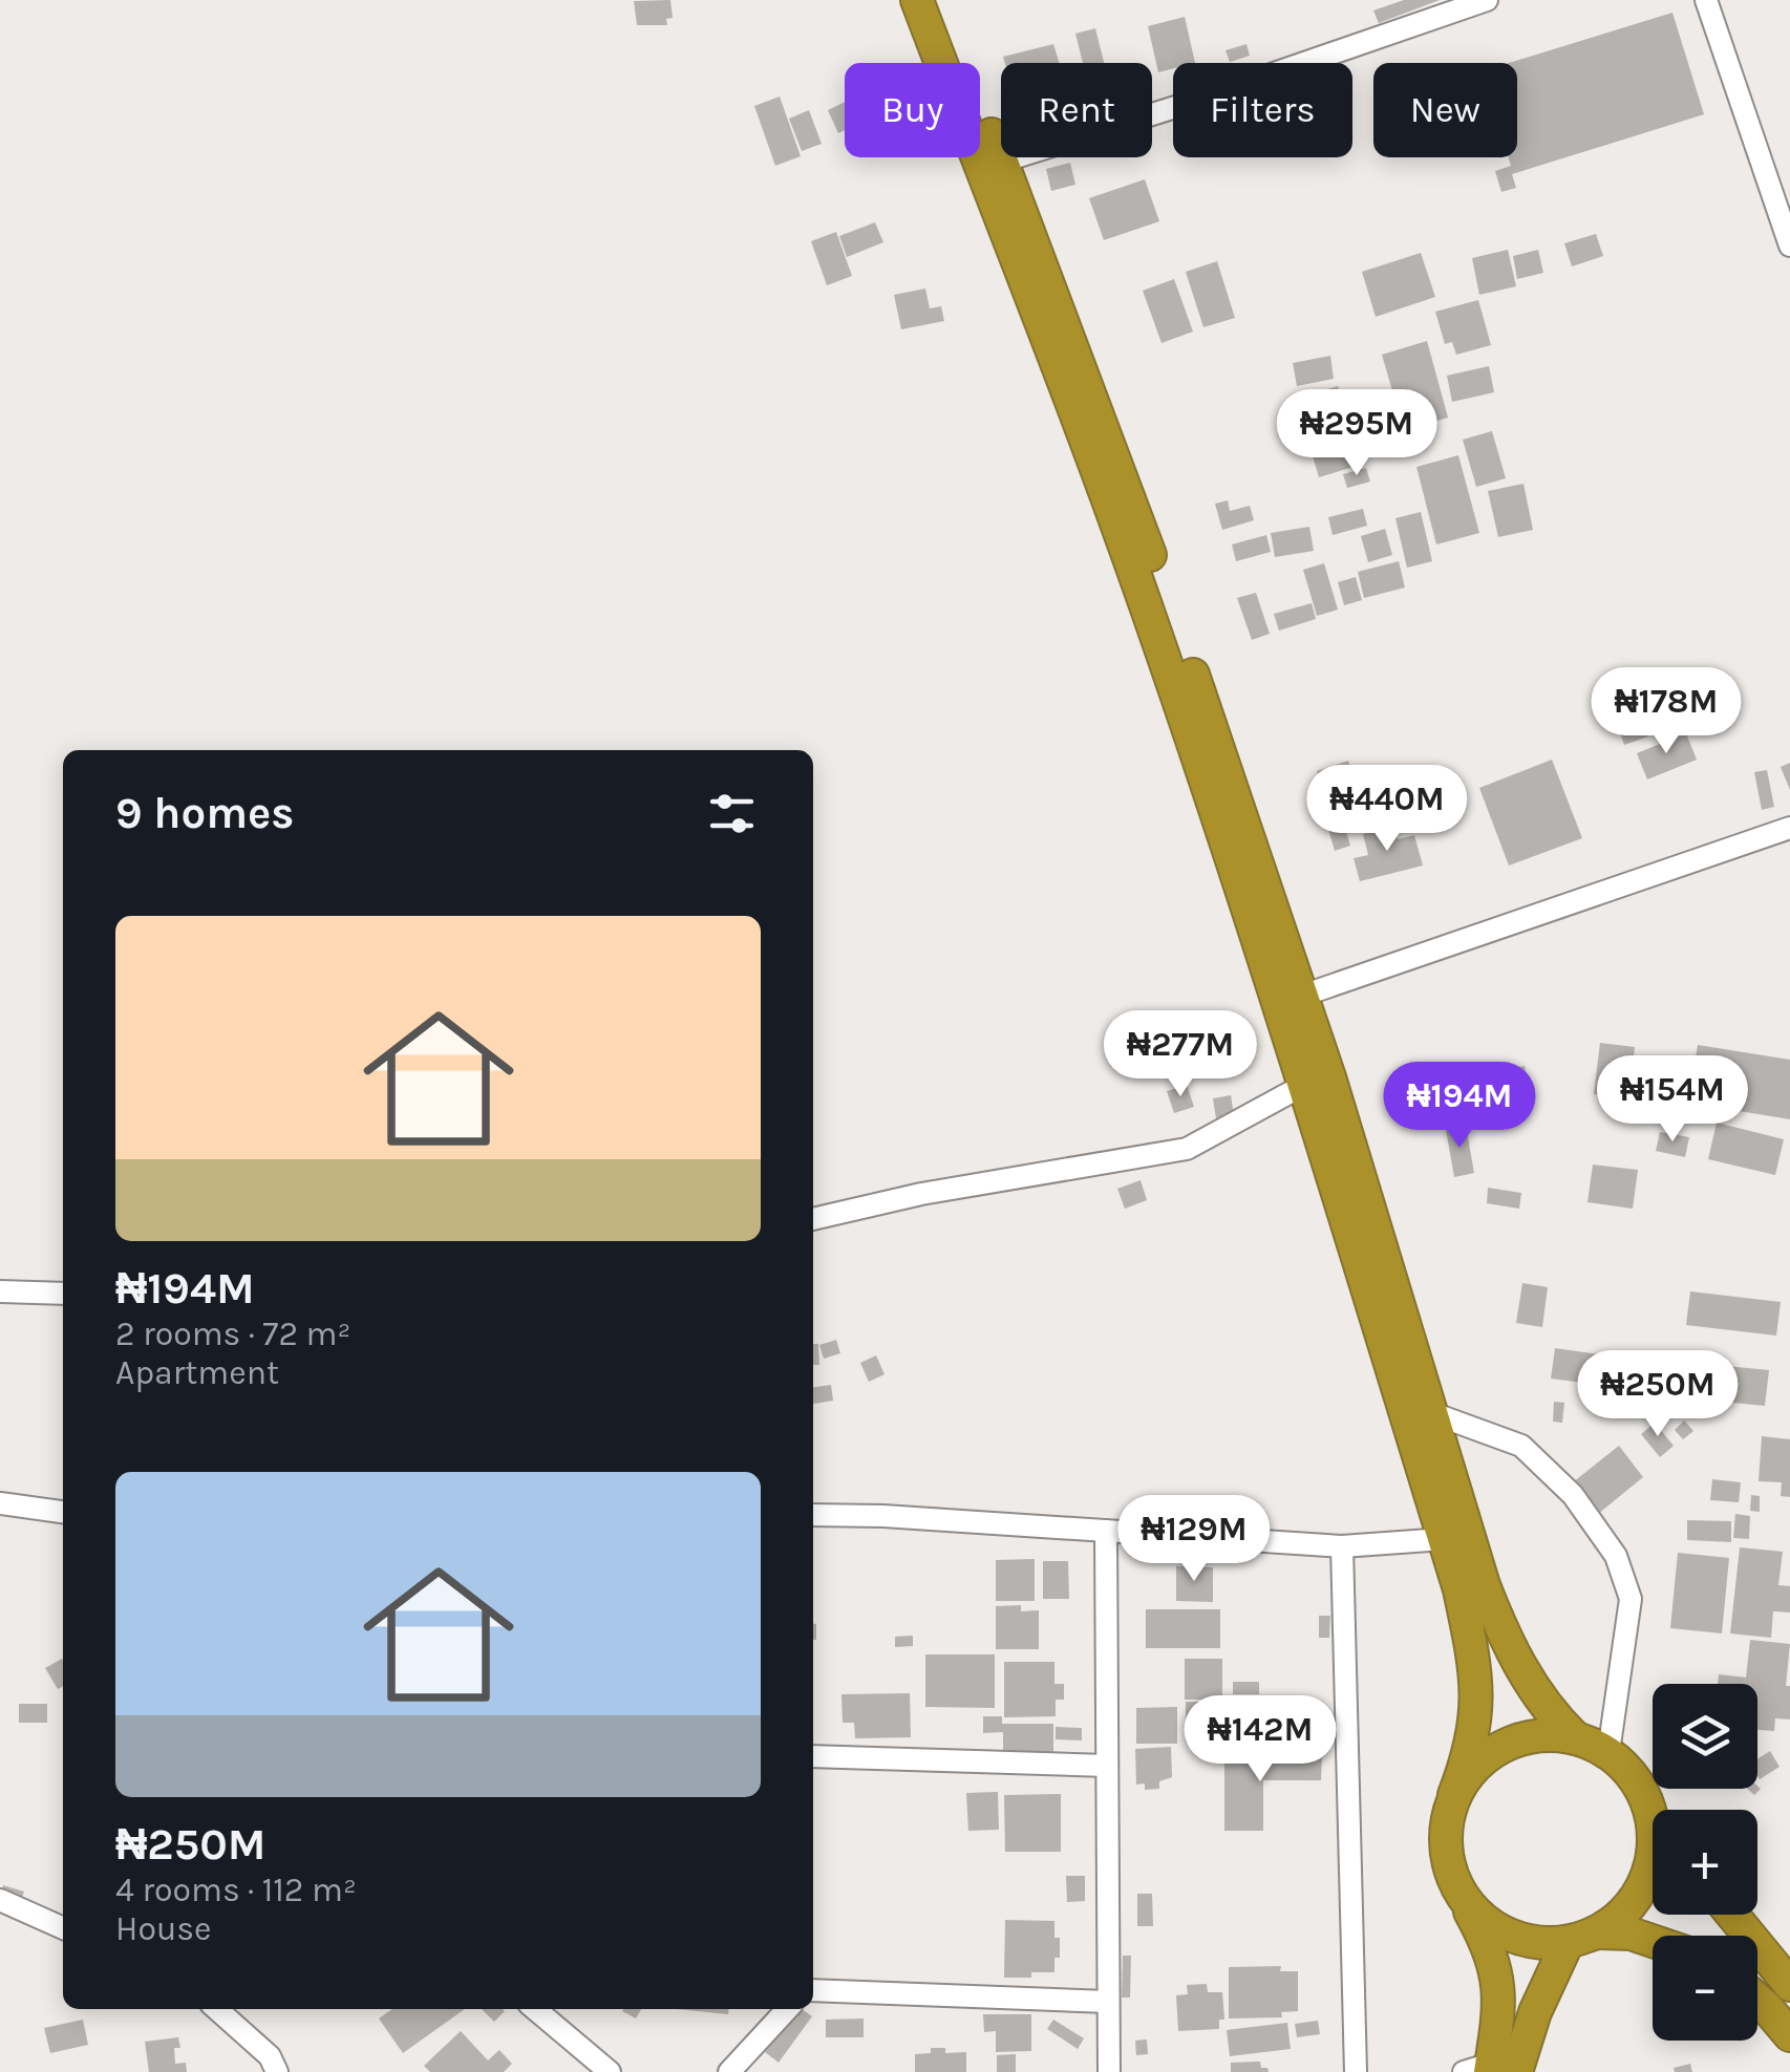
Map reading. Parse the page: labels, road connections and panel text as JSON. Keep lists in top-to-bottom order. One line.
{"page":{"chip":["Buy","Rent","Filters","New"],"price":["₦295M","₦178M","₦440M","₦277M","₦154M","₦194M","₦250M","₦129M","₦142M"],"heading":"9 homes","list":[{"name":"₦194M","note":"2 rooms · 72 m² · Apartment"},{"name":"₦250M","note":"4 rooms · 112 m² · House"}],"map_buttons":["+","−"]}}
